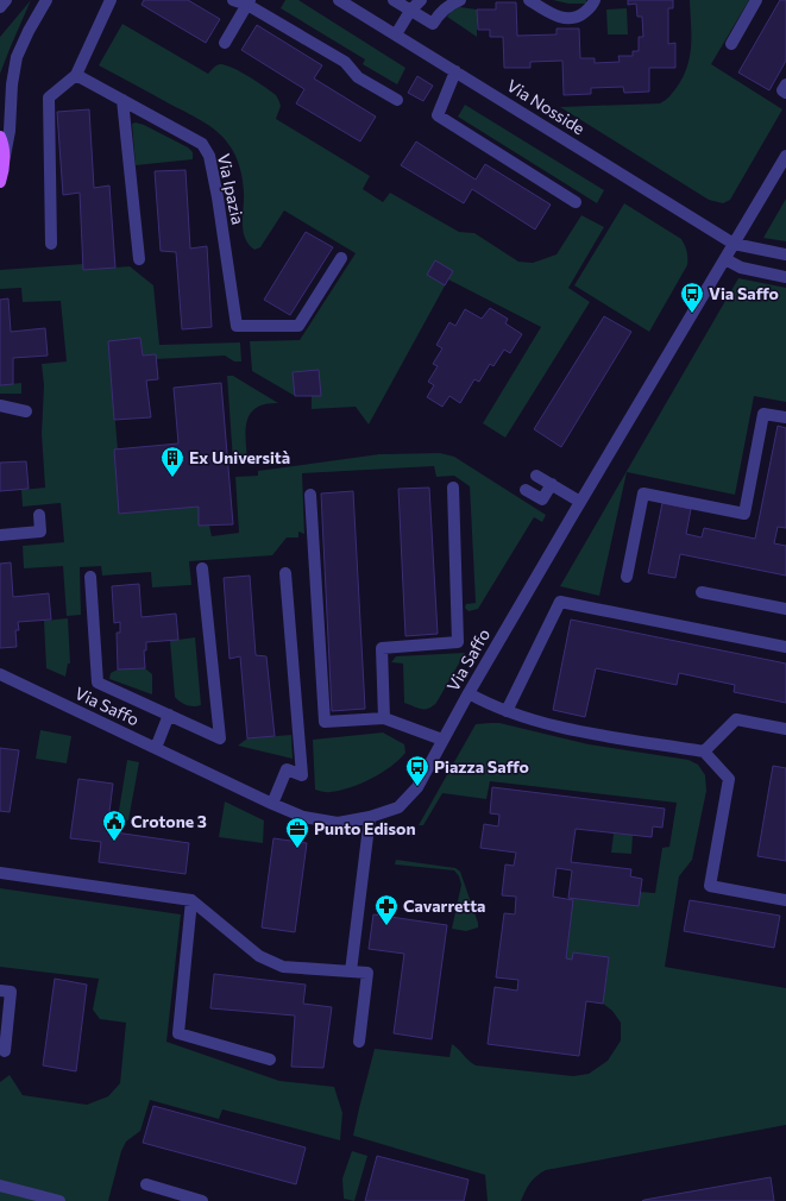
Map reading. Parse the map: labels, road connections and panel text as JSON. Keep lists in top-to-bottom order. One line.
{"streets":{"street":["Via Nosside","Via Ipazia","Via Saffo"]},"crossings":[["Via Nosside","Via Saffo"]],"places":{"bus stop":["Via Saffo","Piazza Saffo"],"building":["Ex Università"],"public building":["Crotone 3"],"office":["Punto Edison"],"pharmacy":["Cavarretta"]}}
